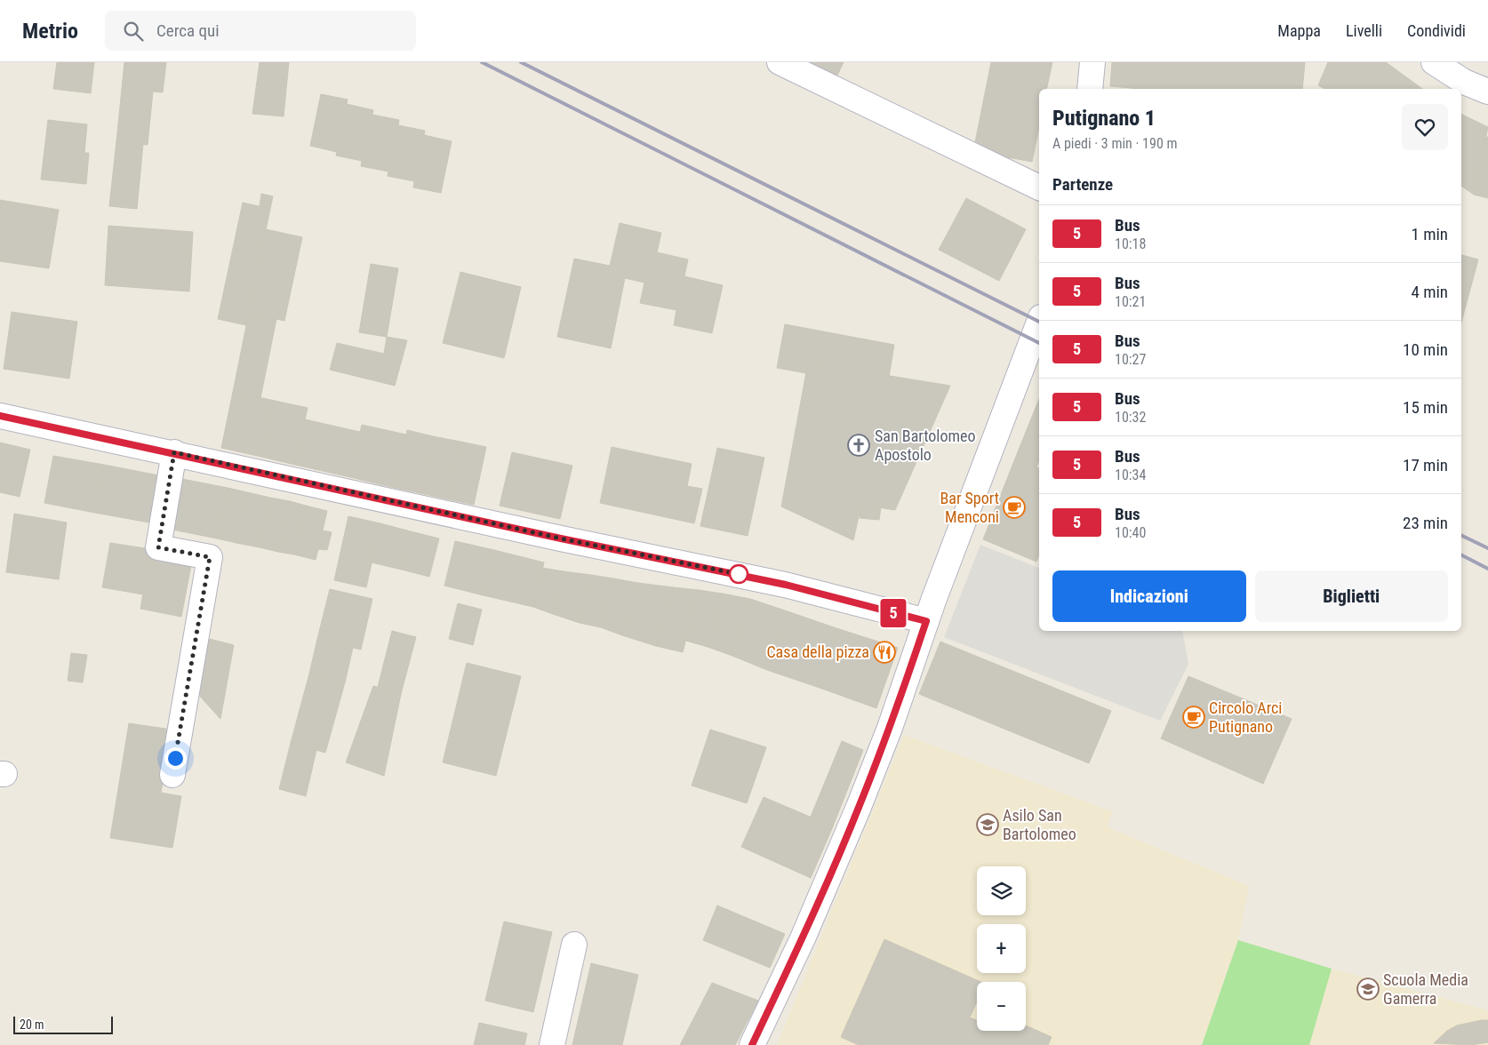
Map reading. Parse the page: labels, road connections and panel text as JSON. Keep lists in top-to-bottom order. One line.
{"places":{"church":["San Bartolomeo Apostolo"],"cafe":["Bar Sport Menconi","Circolo Arci Putignano"],"restaurant":["Casa della pizza"],"school or university":["Asilo San Bartolomeo","Scuola Media Gamerra"]},"lines":["bus line 5"],"scale_bar":"20 m","page":{"header":"Metrio","search":"Cerca qui","nav":["Mappa","Livelli","Condividi"],"on_map":"5","heading":[["Putignano 1","A piedi · 3 min · 190 m"],"Partenze"],"list":[{"mark":"5","name":"Bus","note":"10:18","value":"1 min"},{"mark":"5","name":"Bus","note":"10:21","value":"4 min"},{"mark":"5","name":"Bus","note":"10:27","value":"10 min"},{"mark":"5","name":"Bus","note":"10:32","value":"15 min"},{"mark":"5","name":"Bus","note":"10:34","value":"17 min"},{"mark":"5","name":"Bus","note":"10:40","value":"23 min"}],"buttons":["Indicazioni","Biglietti"],"map_buttons":["+","−"],"scale":"20 m"}}
